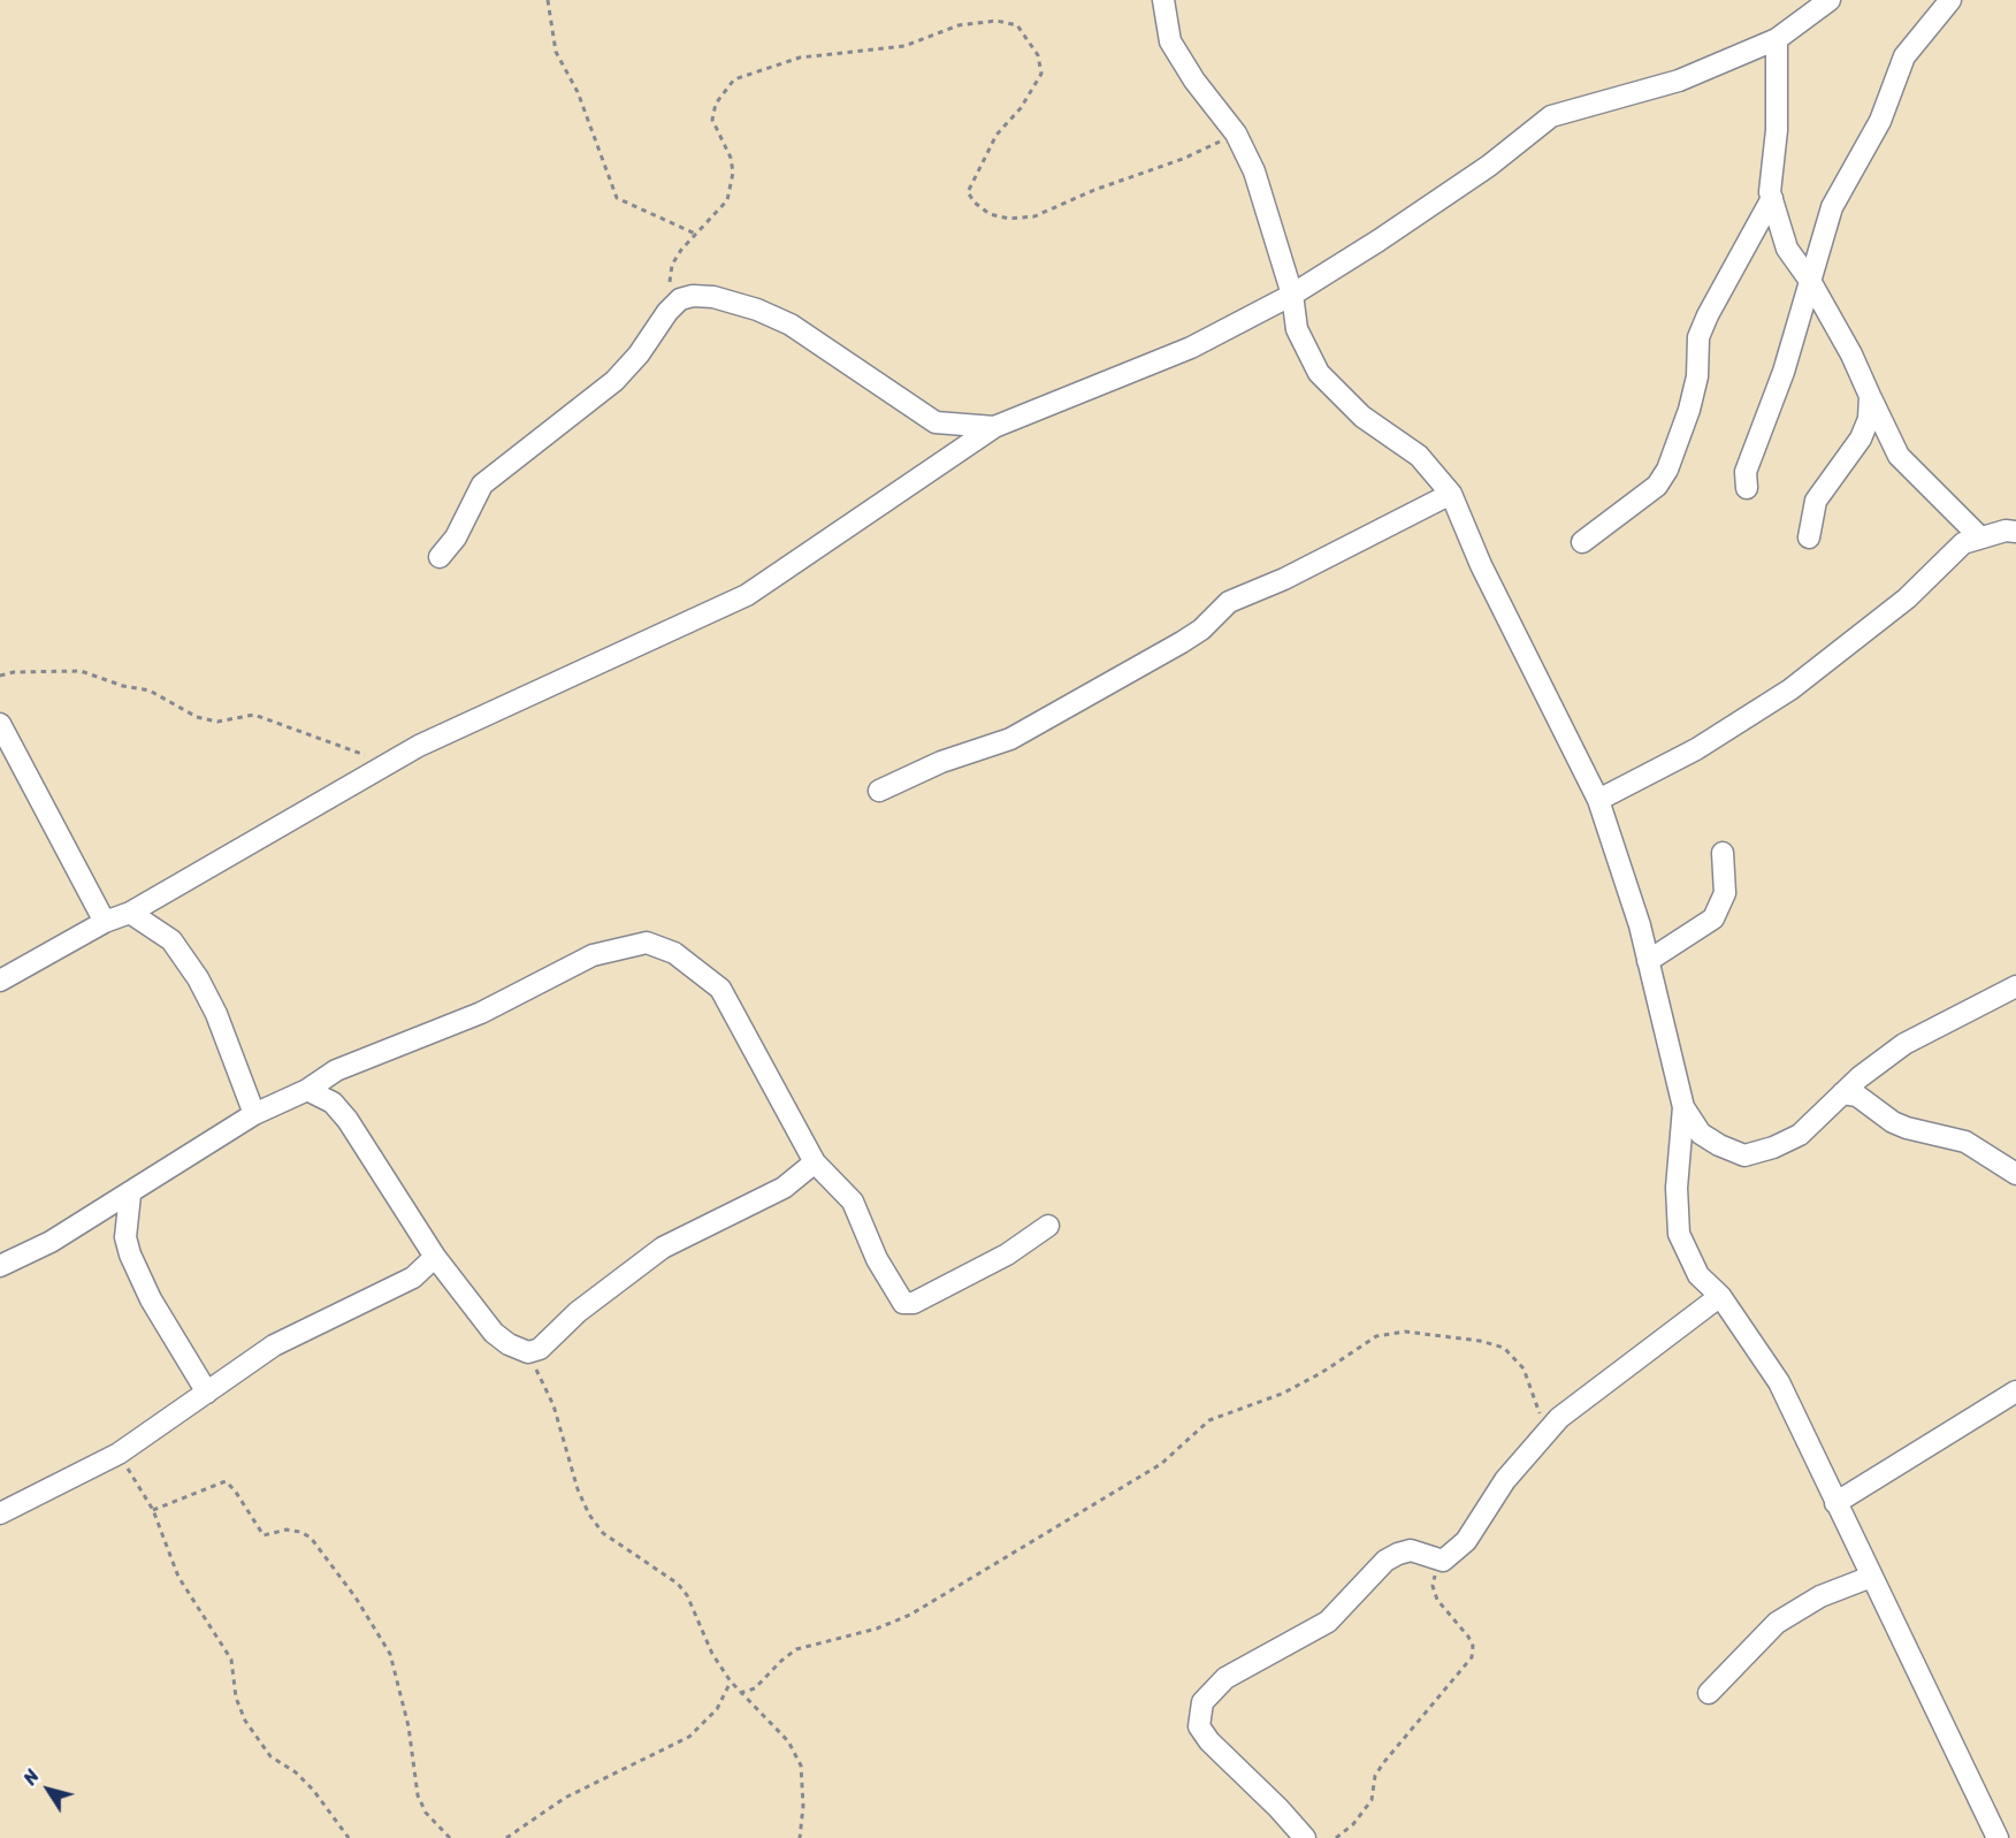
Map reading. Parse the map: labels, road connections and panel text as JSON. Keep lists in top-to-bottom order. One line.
{"north":"top left"}
